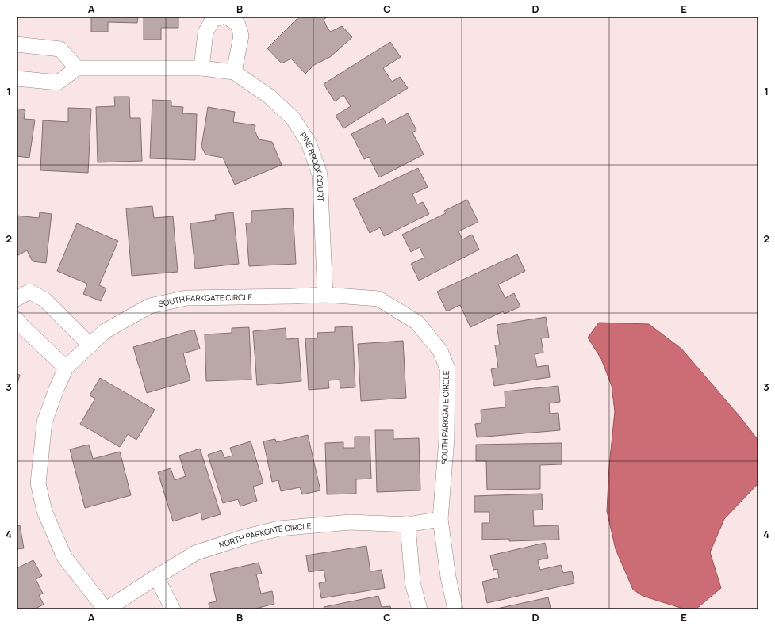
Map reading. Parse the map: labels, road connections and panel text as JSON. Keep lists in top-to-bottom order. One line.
{"streets":{"street":["PINE BROOK COURT","SOUTH PARKGATE CIRCLE","NORTH PARKGATE CIRCLE"]},"crossings":[["PINE BROOK COURT","SOUTH PARKGATE CIRCLE"],["SOUTH PARKGATE CIRCLE","NORTH PARKGATE CIRCLE"]],"grid":{"columns":["A","B","C","D","E"],"rows":["1","2","3","4"]}}
